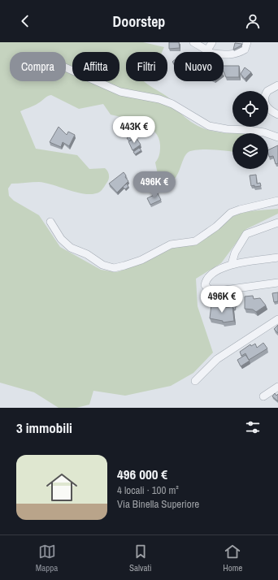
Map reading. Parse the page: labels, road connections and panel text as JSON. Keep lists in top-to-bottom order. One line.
{"page":{"header":"Doorstep","chip":["Compra","Affitta","Filtri","Nuovo"],"price":["443K €","496K €","496K €"],"heading":"3 immobili","list":[{"name":"496 000 €","note":"4 locali · 100 m² · Via Binella Superiore"}],"tabs":["Mappa","Salvati","Home"]}}
